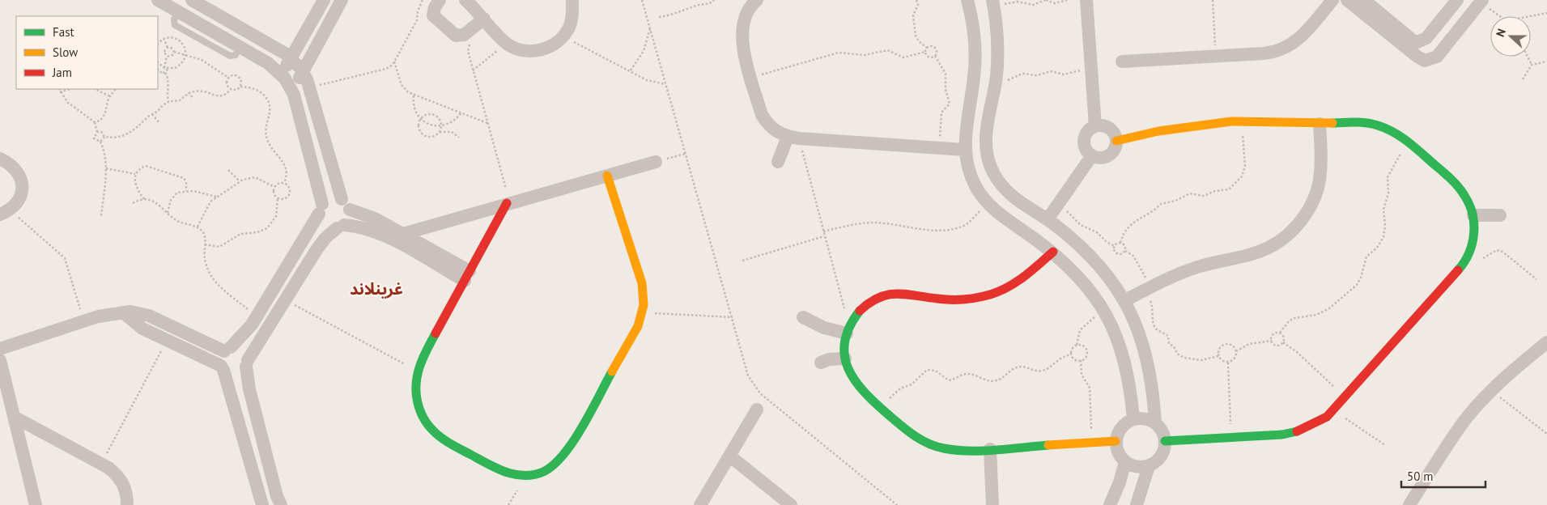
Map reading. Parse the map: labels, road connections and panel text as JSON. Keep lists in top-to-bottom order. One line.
{"districts":["غرينلاند"],"legend":["Fast","Slow","Jam"],"scale_bar":"50 m","north":"left"}
